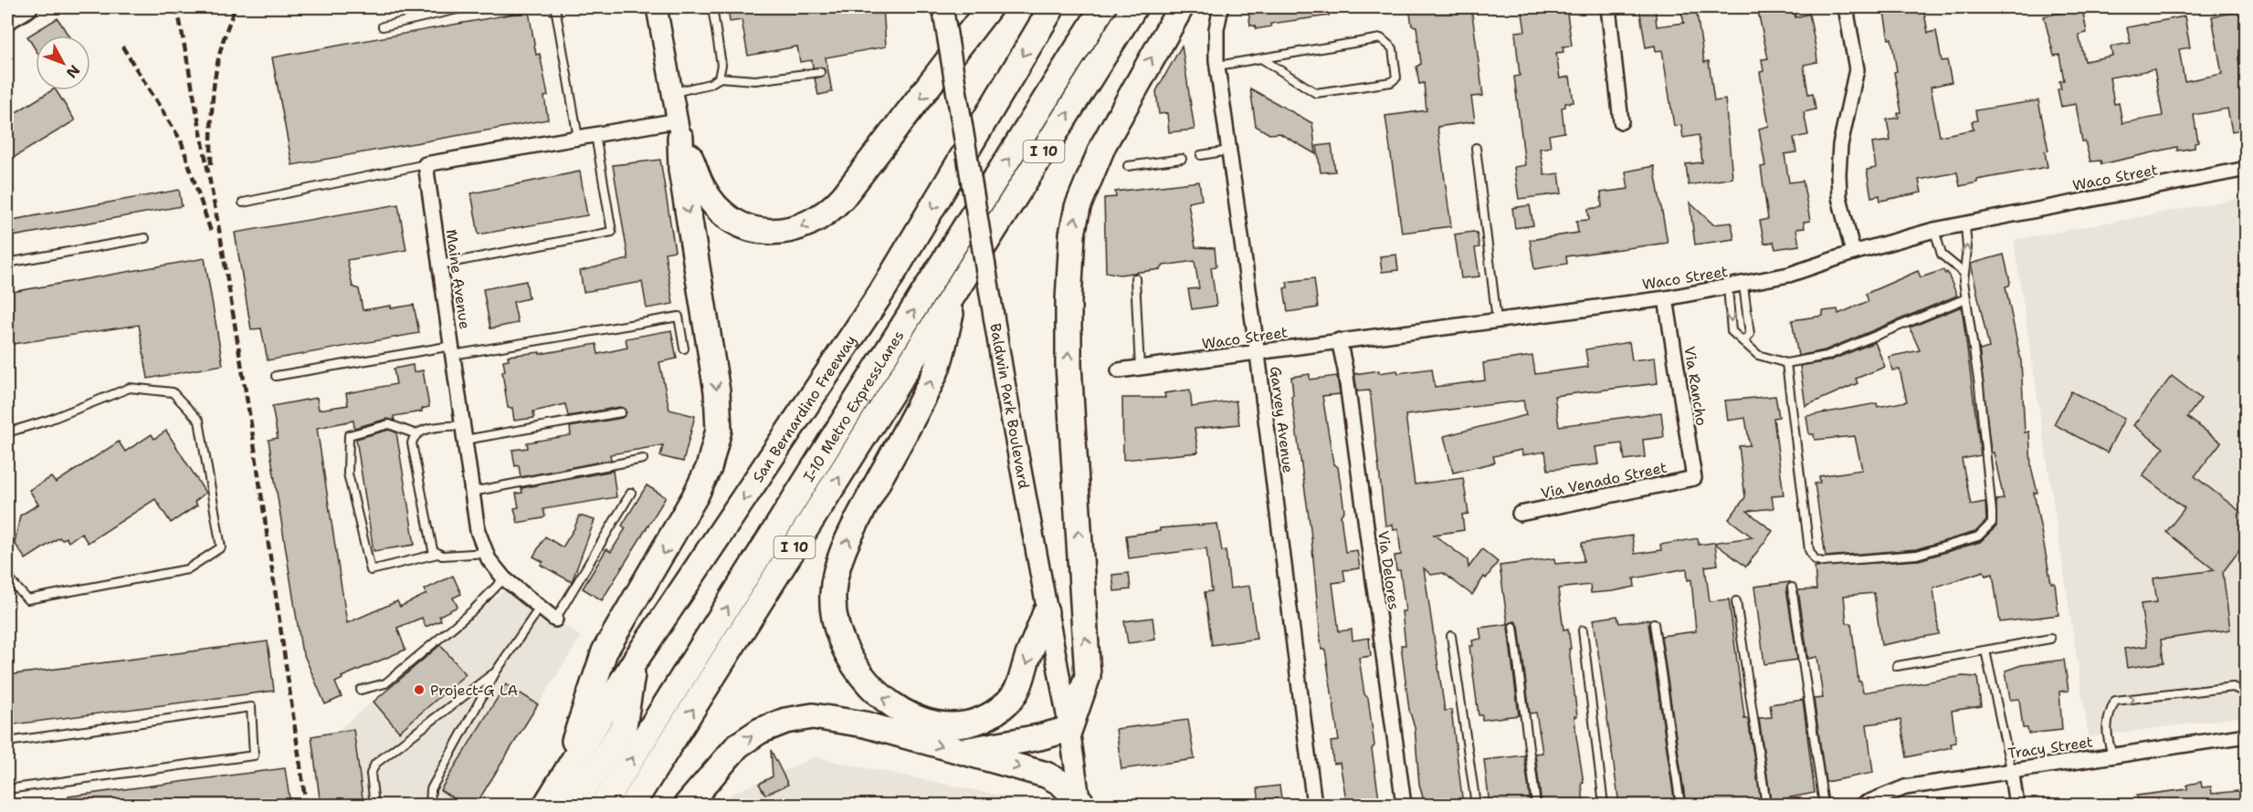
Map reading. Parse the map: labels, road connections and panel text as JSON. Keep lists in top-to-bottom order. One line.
{"streets":{"highway":["I 10","I-10 Metro ExpressLanes","San Bernardino Freeway"],"main road":["Baldwin Park Boulevard"],"street":["Waco Street","Maine Avenue","Via Rancho","Garvey Avenue","Via Venado Street","Via Delores","Tracy Street"]},"crossings":[["Waco Street","Via Rancho"],["Waco Street","Garvey Avenue"],["Waco Street","Via Delores"],["Via Rancho","Via Venado Street"]],"places":["Project-G LA"],"north":"bottom right"}
